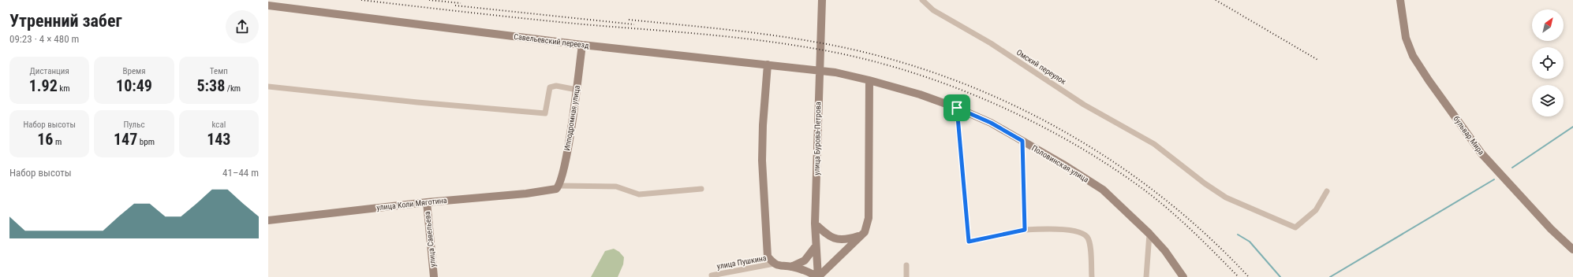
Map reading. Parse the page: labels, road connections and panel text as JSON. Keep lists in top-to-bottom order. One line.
{"streets":{"main road":["Савельевский переезд","Ипподромная улица","бульвар Мира","улица Бурова-Петрова","Половинская улица","улица Коли Мяготина","улица Савельева"],"street":["Омский переулок","улица Пушкина"]},"crossings":[["Савельевский переезд","Ипподромная улица"],["Савельевский переезд","Половинская улица"],["Ипподромная улица","улица Коли Мяготина"],["улица Коли Мяготина","улица Савельева"]],"north":"top right","page":{"heading":["Утренний забег","09:23 · 4 × 480 m"],"stats":[["Дистанция","1.92 km"],["Время","10:49"],["Темп","5:38 /km"],["Набор высоты","16 m"],["Пульс","147 bpm"],["kcal","143"]],"chart":["Набор высоты","41–44 m"]}}
